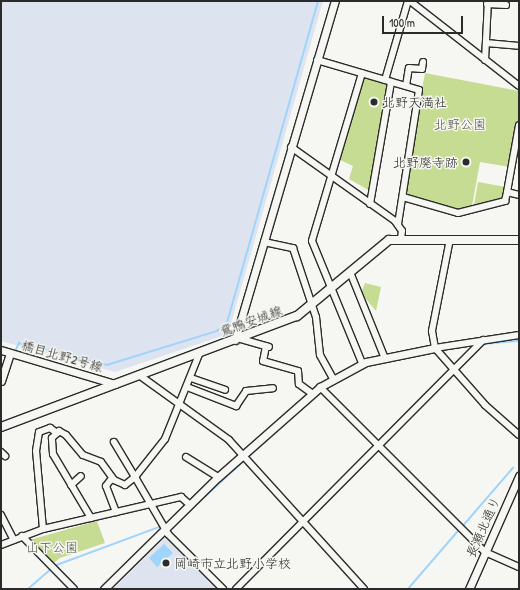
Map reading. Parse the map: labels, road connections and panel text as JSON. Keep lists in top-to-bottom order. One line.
{"streets":{"main road":["鴛鴨安城線"],"street":["橋目北野2号線","長瀬北通り"]},"crossings":[["鴛鴨安城線","橋目北野2号線"]],"parks":["北野公園","山下公園"],"places":["北野天満社","北野廃寺跡","岡崎市立北野小学校"],"scale_bar":"100 m"}
